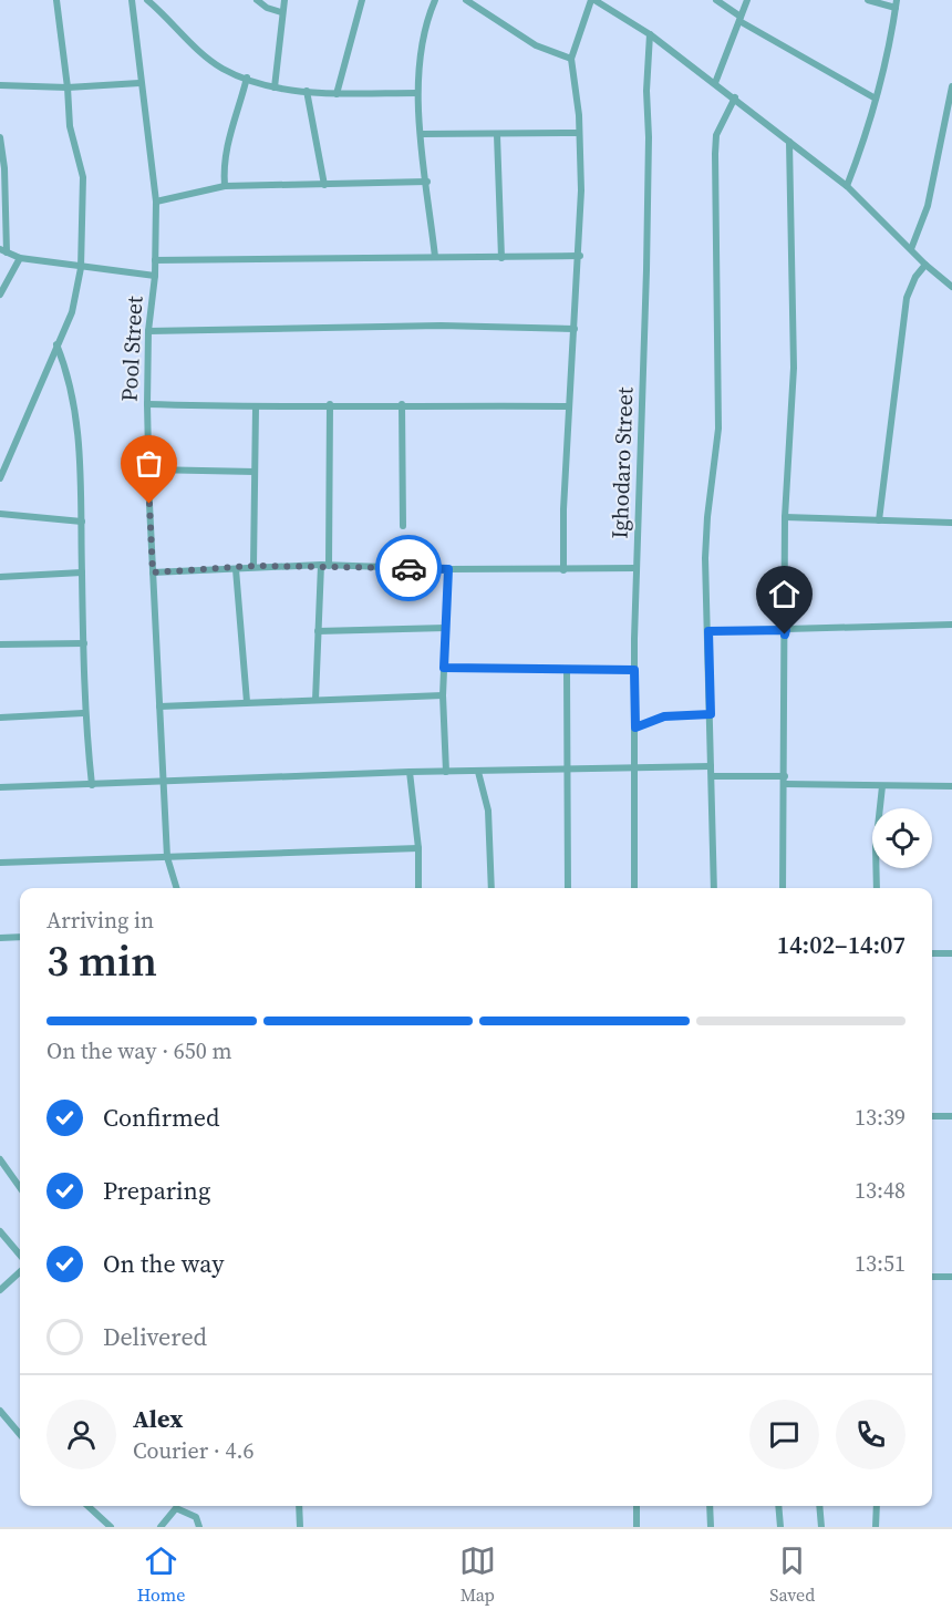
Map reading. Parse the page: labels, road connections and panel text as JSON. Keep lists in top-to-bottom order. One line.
{"streets":{"street":["Pool Street","Ighodaro Street"]},"page":{"heading":["3 min","Arriving in","14:02–14:07"],"panel":["Alex","Courier · 4.6"],"bar":"On the way · 650 m","list":[["Confirmed","13:39"],["Preparing","13:48"],["On the way","13:51"],"Delivered"],"tabs":["Home","Map","Saved"]}}
